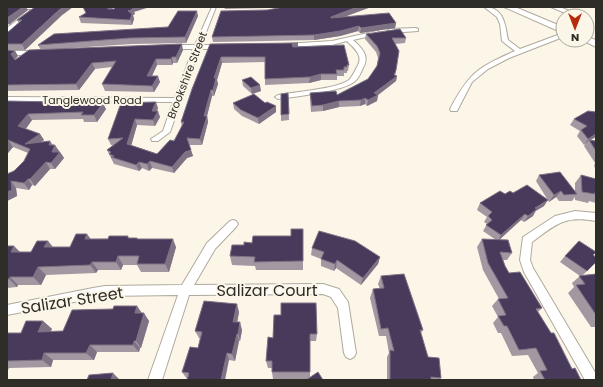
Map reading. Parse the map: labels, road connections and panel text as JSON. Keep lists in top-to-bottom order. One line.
{"streets":{"street":["Brookshire Street","Tanglewood Road","Salizar Court","Salizar Street"]},"crossings":[["Brookshire Street","Tanglewood Road"],["Salizar Court","Salizar Street"]],"north":"bottom"}
